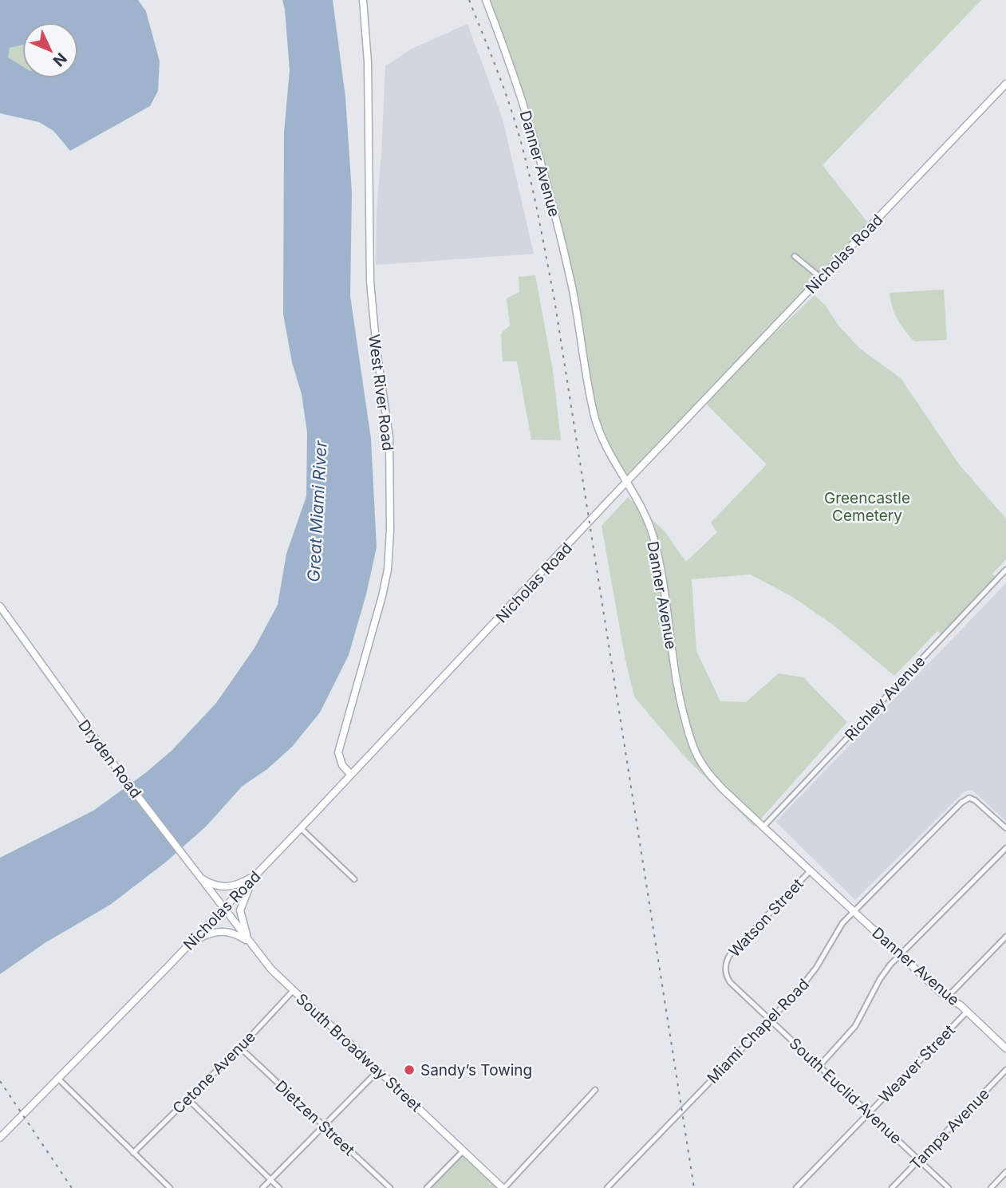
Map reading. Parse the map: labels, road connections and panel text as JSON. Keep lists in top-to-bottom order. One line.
{"streets":{"street":["Danner Avenue","Nicholas Road","West River Road","Richley Avenue","Dryden Road","Watson Street","Miami Chapel Road","South Broadway Street","Weaver Street","Cetone Avenue","South Euclid Avenue","Dietzen Street","Tampa Avenue"]},"crossings":[["Danner Avenue","Nicholas Road"],["Danner Avenue","Richley Avenue"],["Danner Avenue","Watson Street"],["Danner Avenue","Miami Chapel Road"],["Danner Avenue","Weaver Street"],["Nicholas Road","West River Road"],["Nicholas Road","Dryden Road"],["Nicholas Road","South Broadway Street"],["Dryden Road","South Broadway Street"],["Watson Street","South Euclid Avenue"],["Miami Chapel Road","South Euclid Avenue"],["South Broadway Street","Cetone Avenue"],["Weaver Street","South Euclid Avenue"],["Cetone Avenue","Dietzen Street"],["South Euclid Avenue","Tampa Avenue"]],"water":["Great Miami River"],"parks":["Greencastle Cemetery"],"places":["Sandy’s Towing"],"north":"bottom right"}
